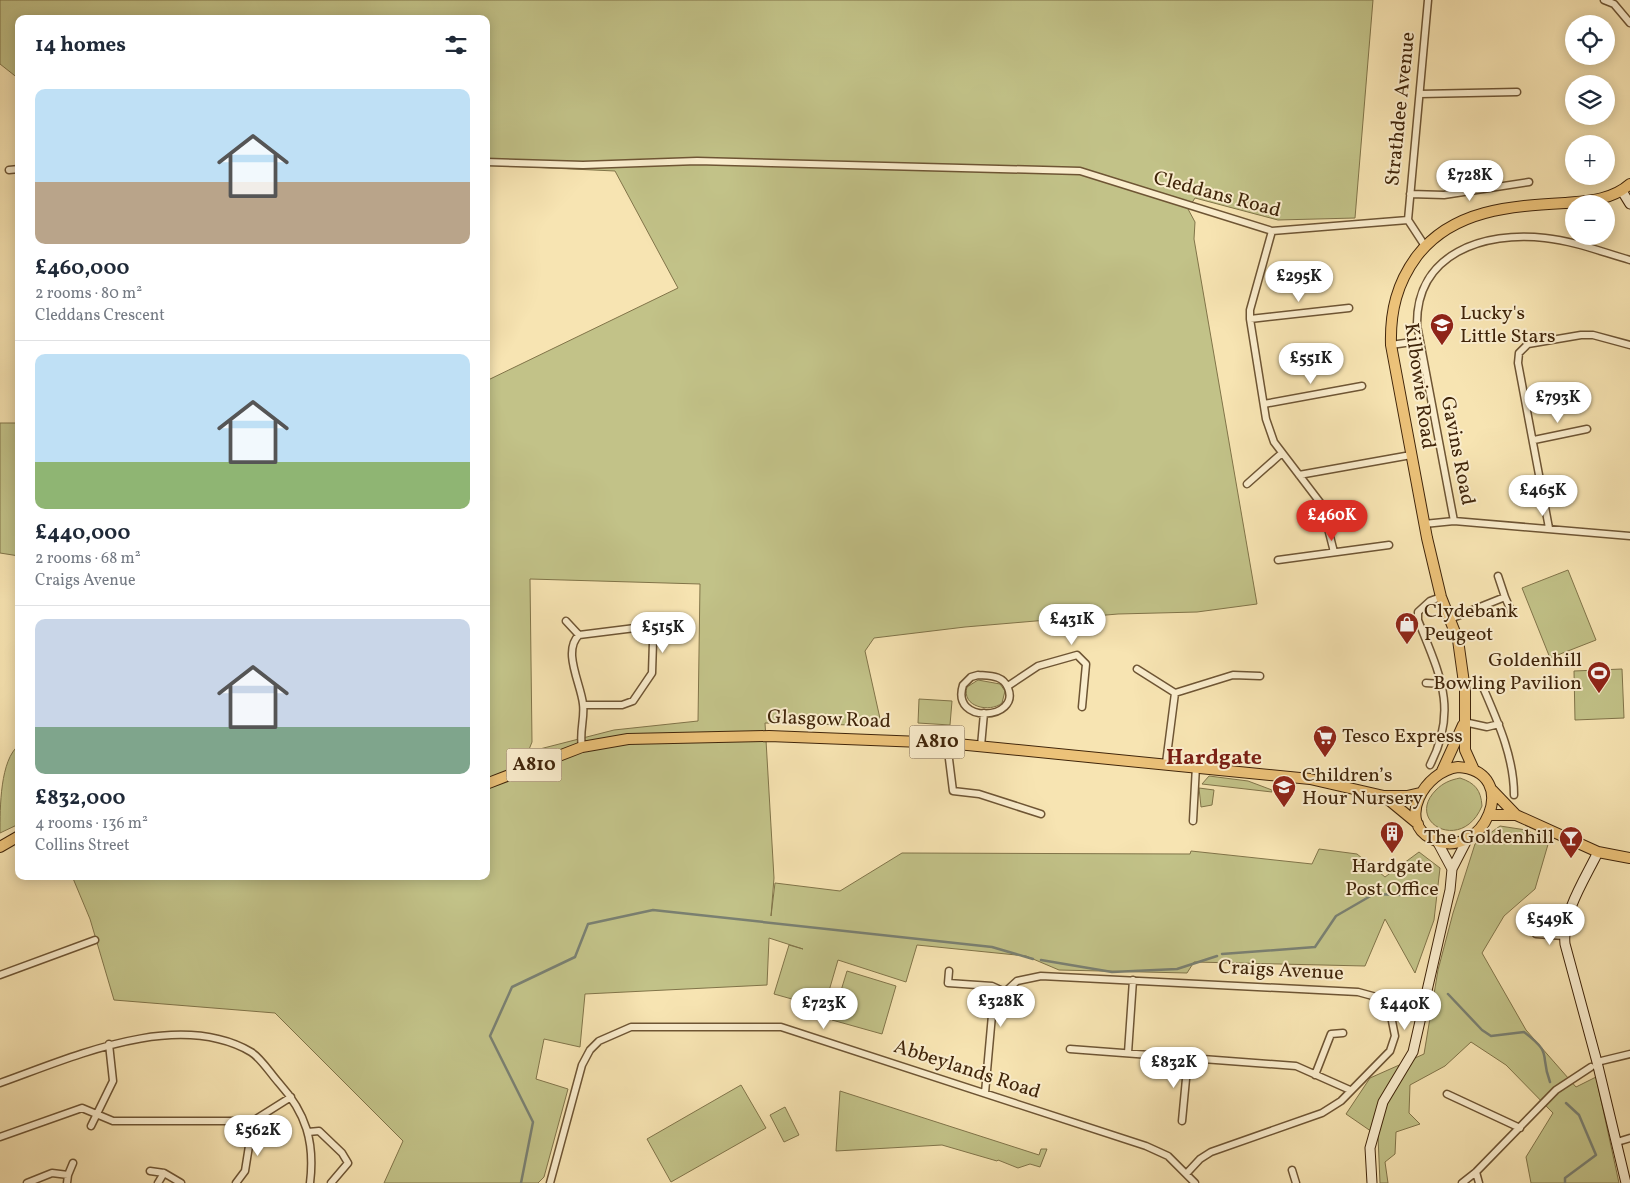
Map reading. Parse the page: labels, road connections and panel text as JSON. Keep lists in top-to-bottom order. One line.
{"streets":{"main road":["Kilbowie Road","Glasgow Road","A810"],"street":["Strathdee Avenue","Cleddans Road","Gavins Road","Craigs Avenue","Abbeylands Road"]},"crossings":[["Strathdee Avenue","Cleddans Road"],["Kilbowie Road","Glasgow Road"],["Kilbowie Road","A810"],["Glasgow Road","A810"],["Craigs Avenue","Abbeylands Road"]],"districts":["Hardgate"],"places":{"school or university":["Lucky's Little Stars","Children’s Hour Nursery"],"shop":["Clydebank Peugeot"],"sports":["Goldenhill Bowling Pavilion"],"supermarket":["Tesco Express"],"building":["Hardgate Post Office"],"bar":["The Goldenhill"]},"page":{"map_buttons":["+","−"],"heading":"14 homes","list":[{"name":"£460,000","note":"2 rooms · 80 m² · Cleddans Crescent"},{"name":"£440,000","note":"2 rooms · 68 m² · Craigs Avenue"},{"name":"£832,000","note":"4 rooms · 136 m² · Collins Street"}],"price":["£728K","£295K","£551K","£793K","£465K","£460K","£431K","£515K","£549K","£328K","£723K","£440K","£832K","£562K"]}}
